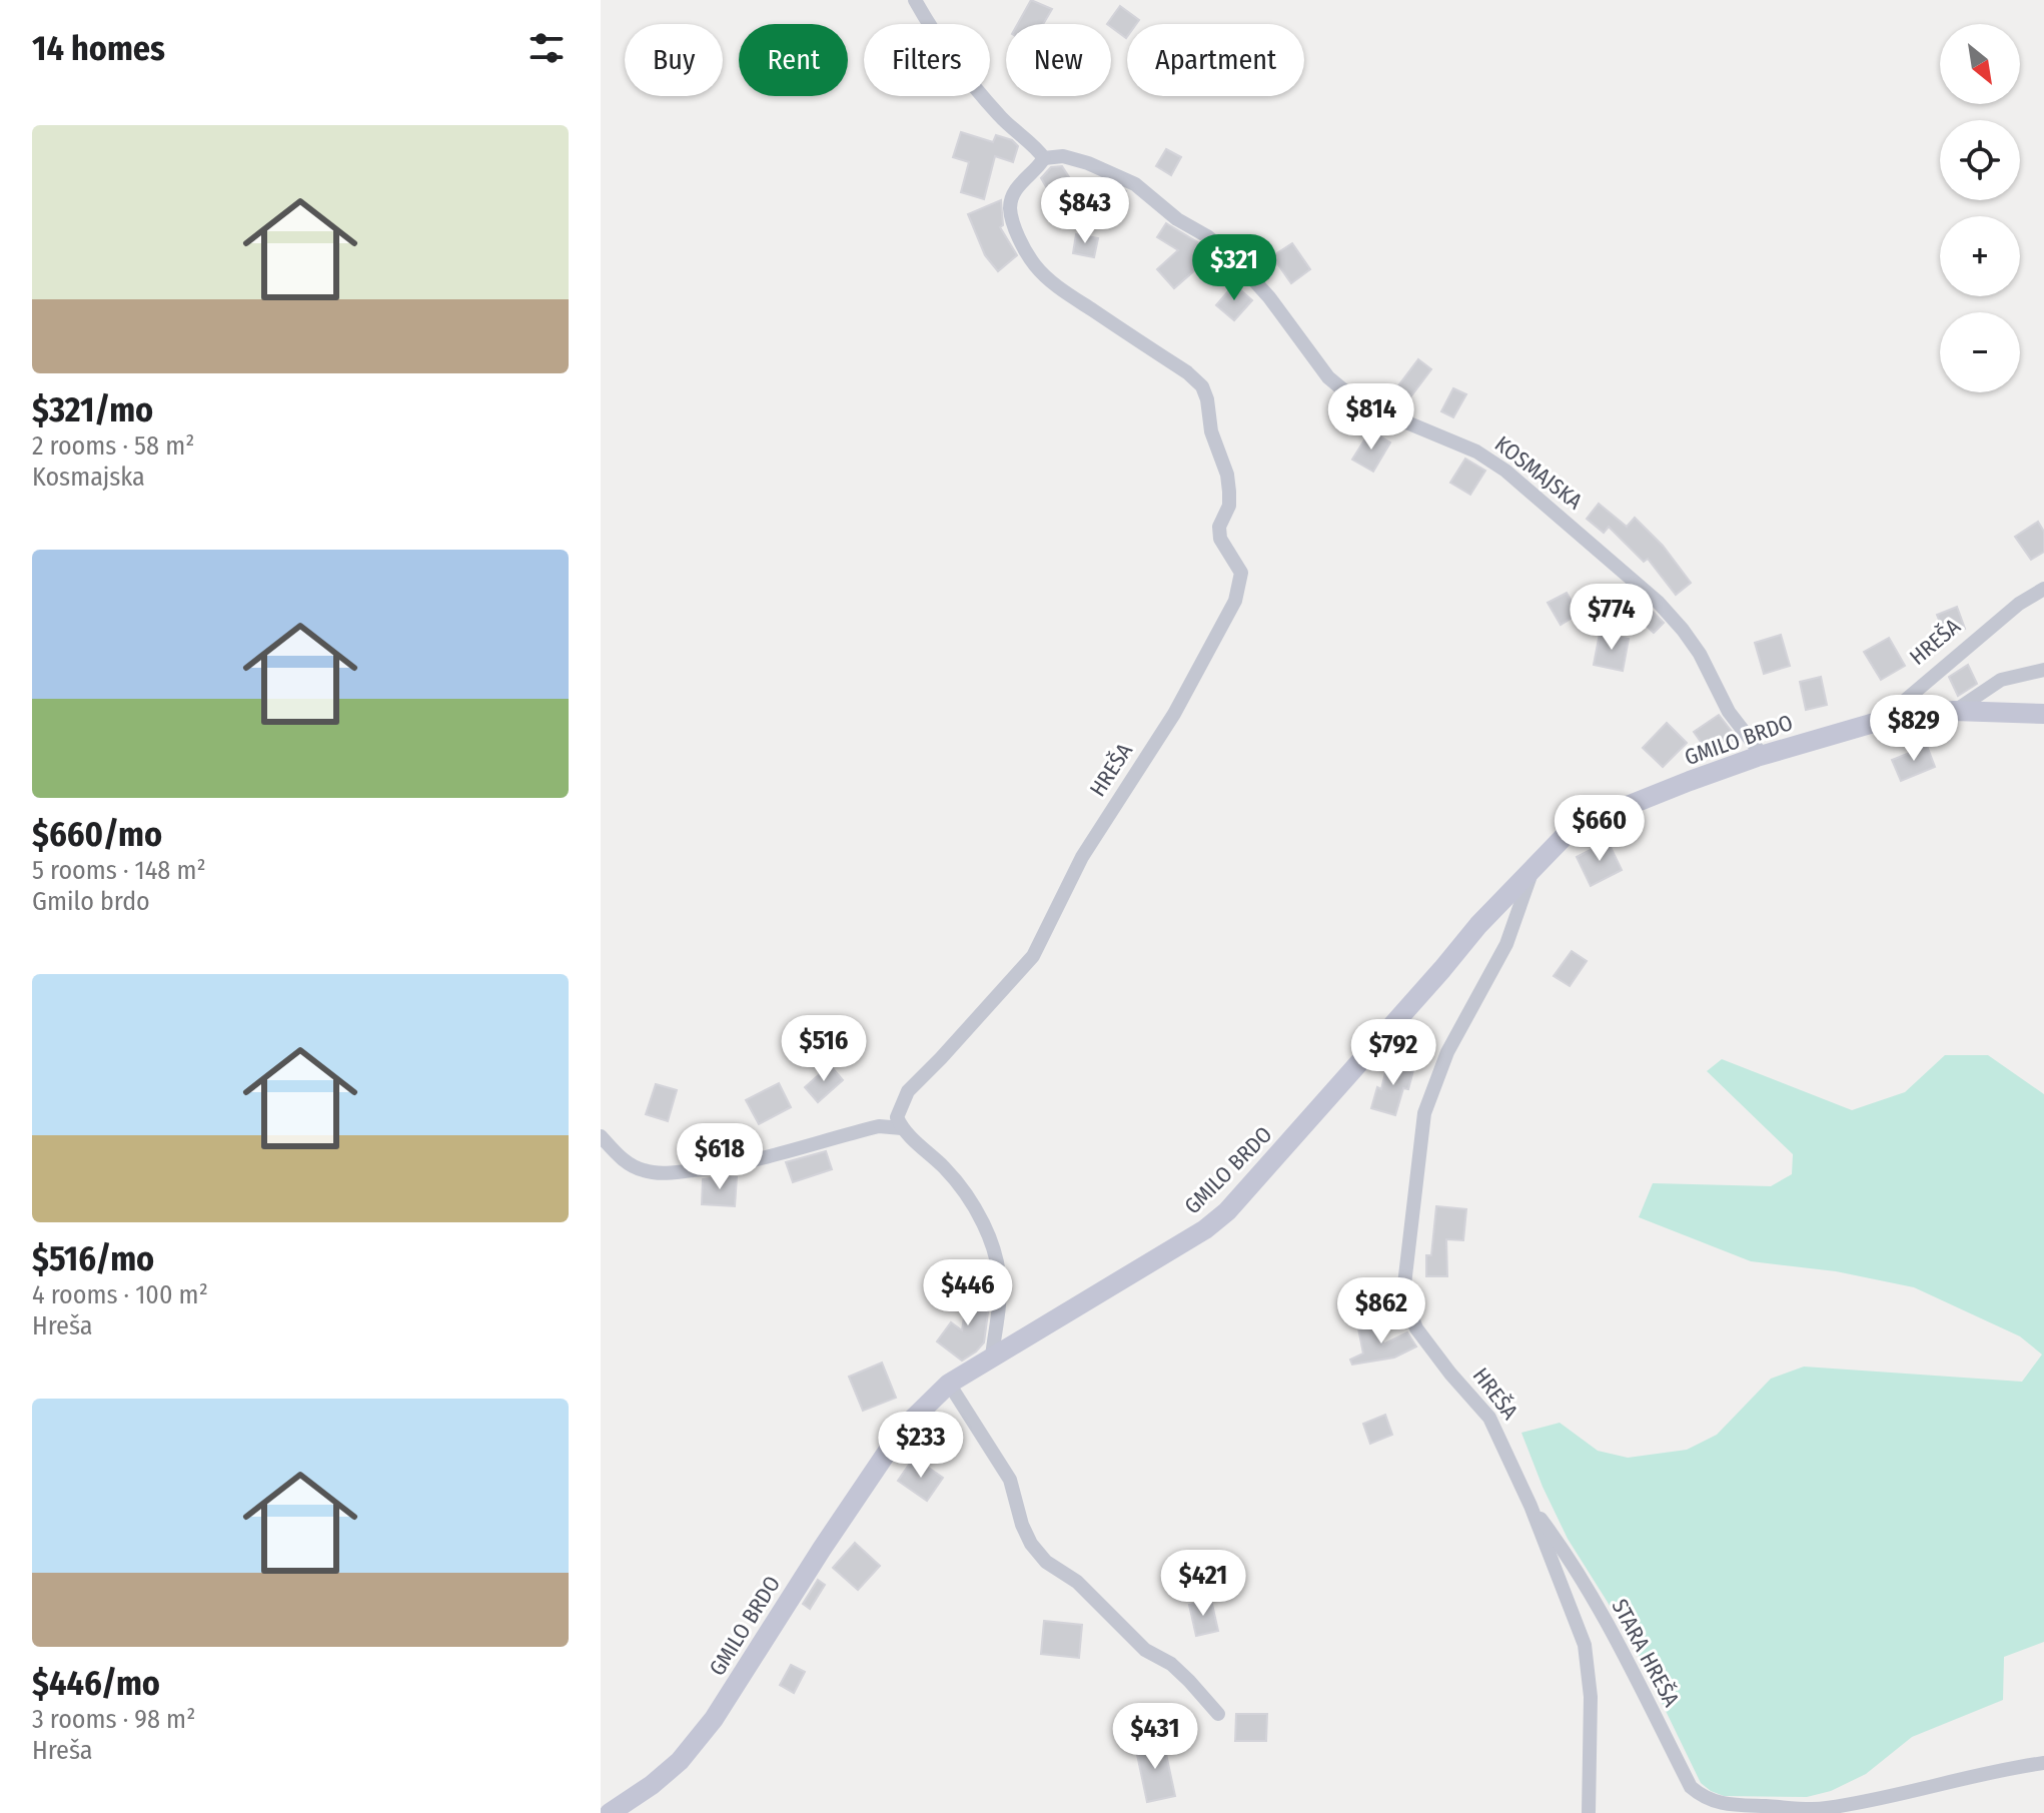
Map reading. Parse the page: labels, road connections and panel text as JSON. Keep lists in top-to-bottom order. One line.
{"streets":{"main road":["GMILO BRDO"],"street":["KOSMAJSKA","HREŠA","STARA HREŠA"]},"crossings":[["KOSMAJSKA","HREŠA"],["KOSMAJSKA","GMILO BRDO"],["HREŠA","GMILO BRDO"],["HREŠA","STARA HREŠA"]],"north":"bottom right","page":{"heading":"14 homes","map_buttons":["+","−"],"chip":["Buy","Rent","Filters","New","Apartment"],"list":[{"name":"$321/mo","note":"2 rooms · 58 m² · Kosmajska"},{"name":"$660/mo","note":"5 rooms · 148 m² · Gmilo brdo"},{"name":"$516/mo","note":"4 rooms · 100 m² · Hreša"},{"name":"$446/mo","note":"3 rooms · 98 m² · Hreša"}],"price":["$843","$321","$814","$774","$829","$660","$516","$792","$618","$446","$862","$233","$421","$431"]}}
